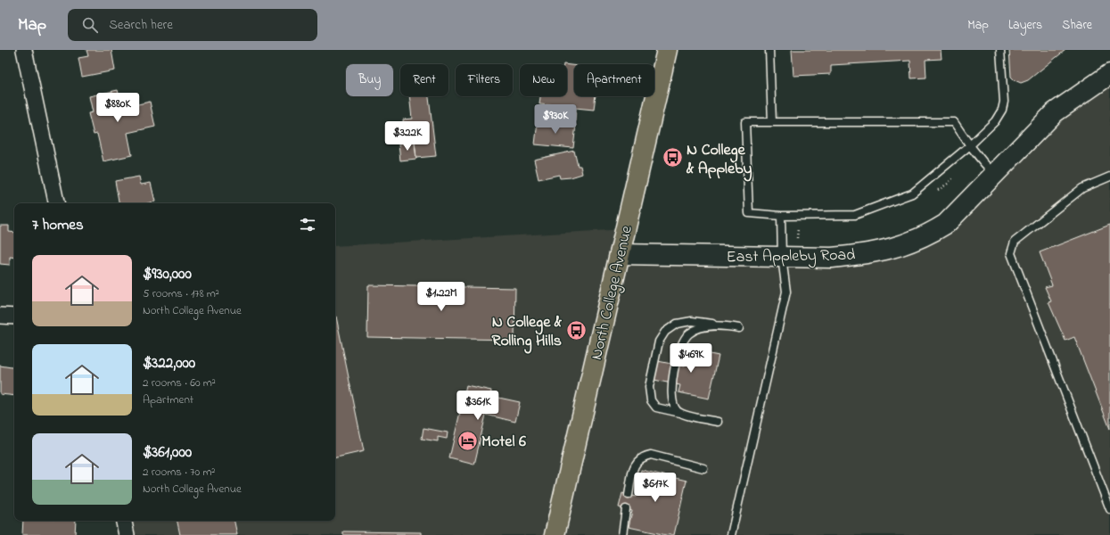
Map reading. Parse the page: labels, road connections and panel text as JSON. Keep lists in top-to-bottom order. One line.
{"streets":{"main road":["North College Avenue"],"street":["East Appleby Road"]},"crossings":[["East Appleby Road","North College Avenue"]],"places":{"bus stop":["N College & Appleby","N College & Rolling Hills"],"hotel":["Motel 6"]},"page":{"header":"Map","search":"Search here","nav":["Map","Layers","Share"],"chip":["Buy","Rent","Filters","New","Apartment"],"price":["$880K","$930K","$322K","$1.22M","$469K","$361K","$617K"],"heading":"7 homes","list":[{"name":"$930,000","note":"5 rooms · 178 m² · North College Avenue"},{"name":"$322,000","note":"2 rooms · 60 m² · Apartment"},{"name":"$361,000","note":"2 rooms · 70 m² · North College Avenue"}]}}
